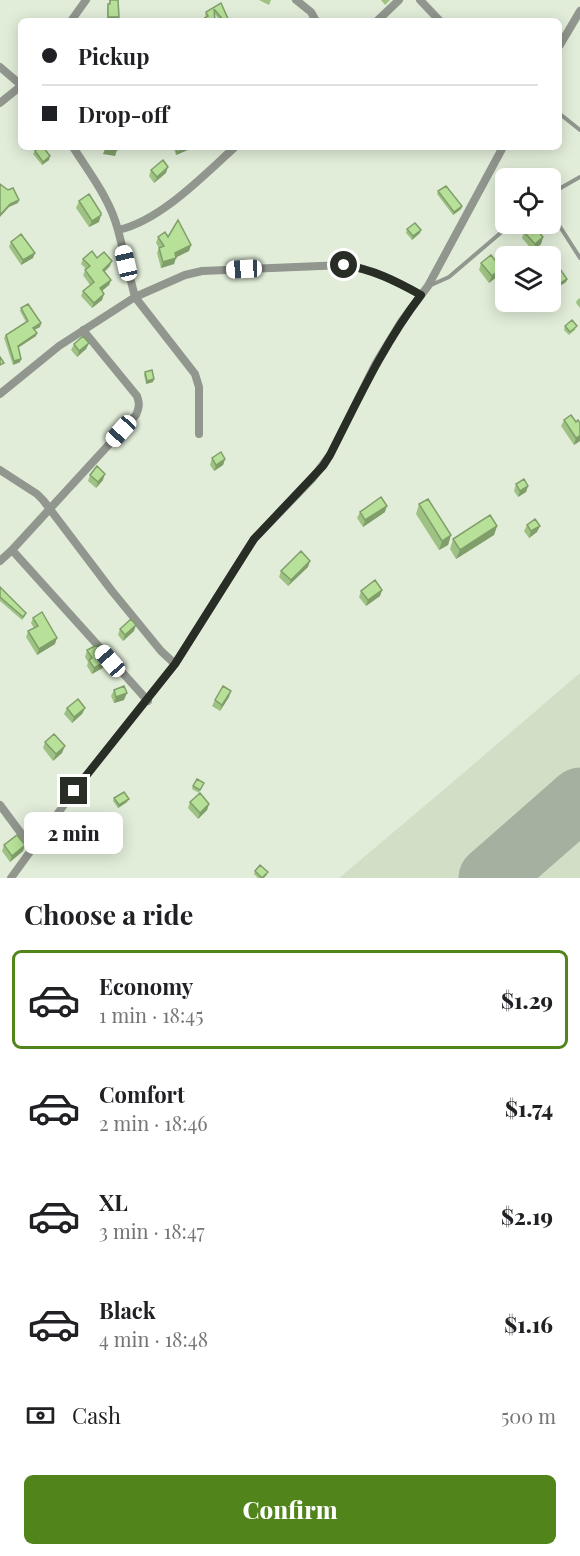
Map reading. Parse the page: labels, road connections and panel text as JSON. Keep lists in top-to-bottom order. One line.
{"page":{"banner":["Pickup","Drop-off"],"bubble":"2 min","heading":"Choose a ride","list":[{"name":"Economy","note":"1 min · 18:45","value":"$1.29"},{"name":"Comfort","note":"2 min · 18:46","value":"$1.74"},{"name":"XL","note":"3 min · 18:47","value":"$2.19"},{"name":"Black","note":"4 min · 18:48","value":"$1.16"}],"pay":["Cash","500 m"],"buttons":"Confirm"}}
